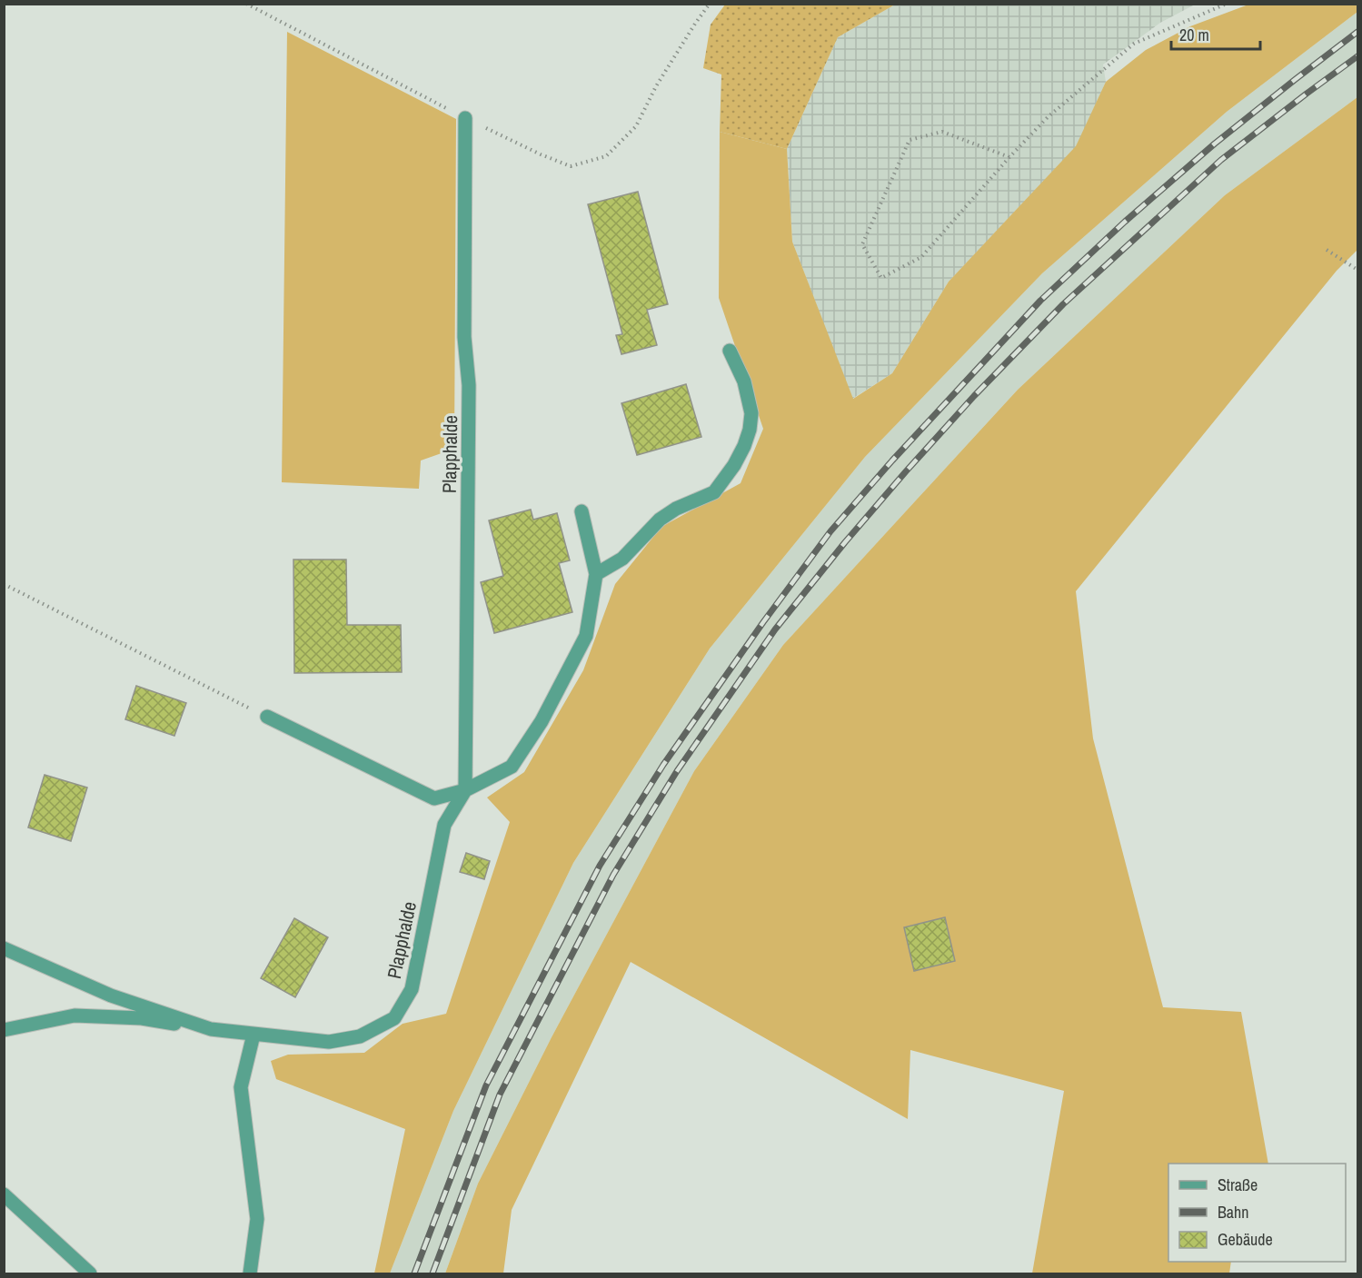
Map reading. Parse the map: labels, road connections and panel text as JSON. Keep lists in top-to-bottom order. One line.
{"streets":{"street":["Plapphalde"]},"legend":["Straße","Bahn","Gebäude"],"scale_bar":"20 m"}
